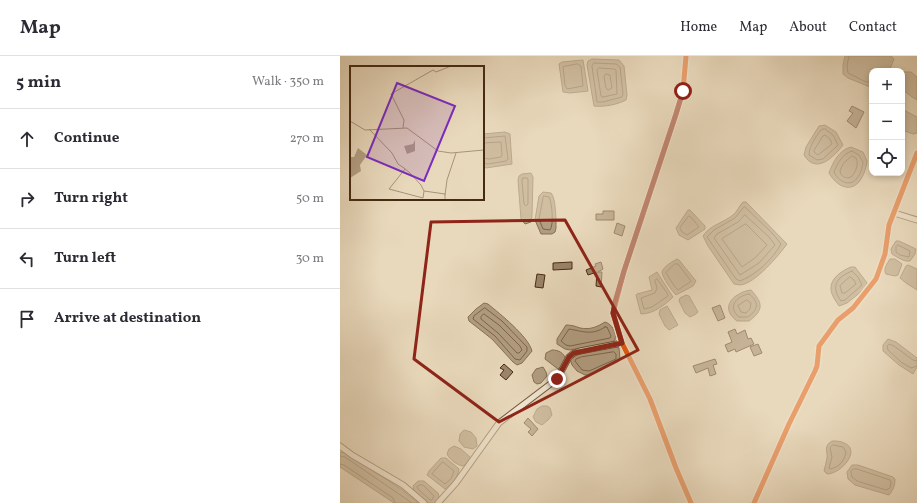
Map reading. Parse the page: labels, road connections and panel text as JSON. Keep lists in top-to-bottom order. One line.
{"page":{"header":"Map","nav":["Home","Map","About","Contact"],"heading":["5 min","Walk · 350 m"],"map_buttons":["+","−"],"list":[["Continue","270 m"],["Turn right","50 m"],["Turn left","30 m"],"Arrive at destination"]}}
